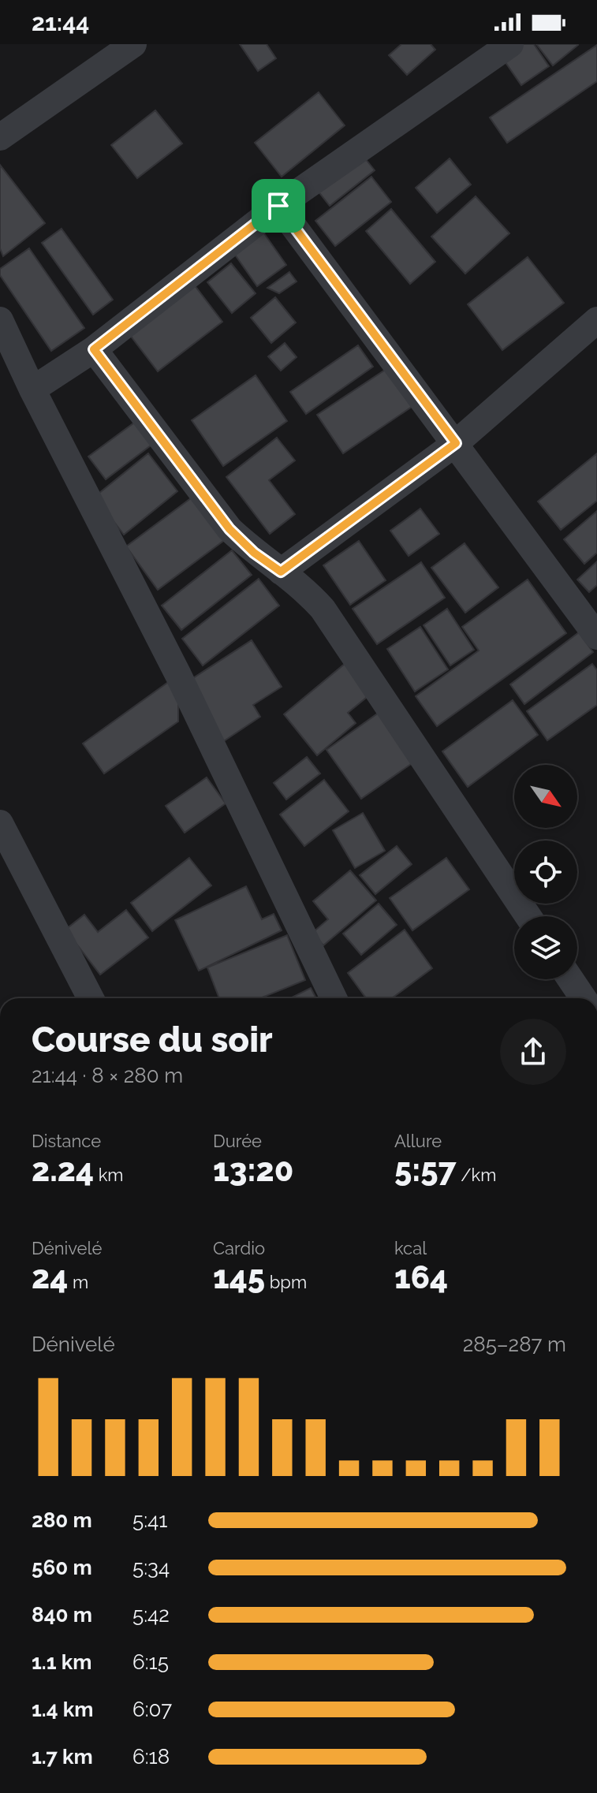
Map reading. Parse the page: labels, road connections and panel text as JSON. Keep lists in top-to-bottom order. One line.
{"north":"bottom right","page":{"status":"21:44","heading":["Course du soir","21:44 · 8 × 280 m"],"stats":[["Distance","2.24 km"],["Durée","13:20"],["Allure","5:57 /km"],["Dénivelé","24 m"],["Cardio","145 bpm"],["kcal","164"]],"chart":["Dénivelé","285–287 m"],"list":[{"name":"280 m","note":"5:41"},{"name":"560 m","note":"5:34"},{"name":"840 m","note":"5:42"},{"name":"1.1 km","note":"6:15"},{"name":"1.4 km","note":"6:07"},{"name":"1.7 km","note":"6:18"}]}}
